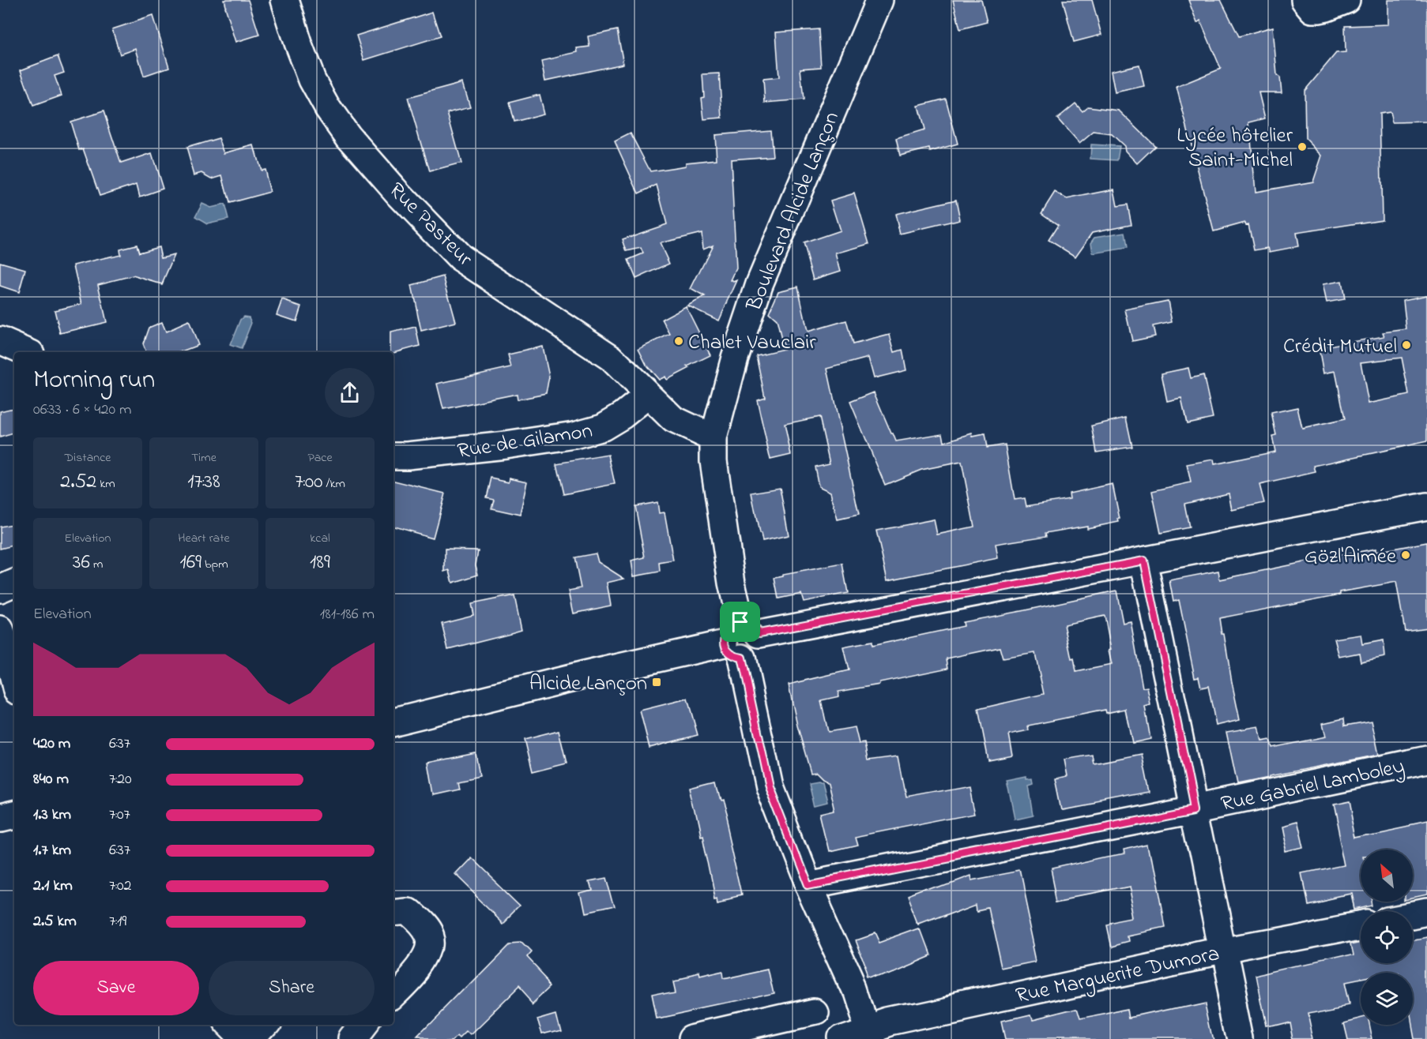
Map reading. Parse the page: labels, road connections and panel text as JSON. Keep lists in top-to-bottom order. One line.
{"streets":{"street":["Boulevard Alcide Lançon","Rue Pasteur","Rue de Gilamon","Rue Gabriel Lamboley","Rue Marguerite Dumora"]},"crossings":[["Boulevard Alcide Lançon","Rue Pasteur"],["Rue Pasteur","Rue de Gilamon"]],"places":{"other":["Lycée hôtelier Saint-Michel","Chalet Vauclair","Crédit Mutuel","Gözl'Aimée"],"transit":["Alcide Lançon"]},"north":"top left","page":{"heading":["Morning run","06:33 · 6 × 420 m"],"stats":[["Distance","2.52 km"],["Time","17:38"],["Pace","7:00 /km"],["Elevation","36 m"],["Heart rate","169 bpm"],["kcal","189"]],"chart":["Elevation","181–186 m"],"list":[{"name":"420 m","note":"6:37"},{"name":"840 m","note":"7:20"},{"name":"1.3 km","note":"7:07"},{"name":"1.7 km","note":"6:37"},{"name":"2.1 km","note":"7:02"},{"name":"2.5 km","note":"7:19"}],"buttons":["Save","Share"]}}
